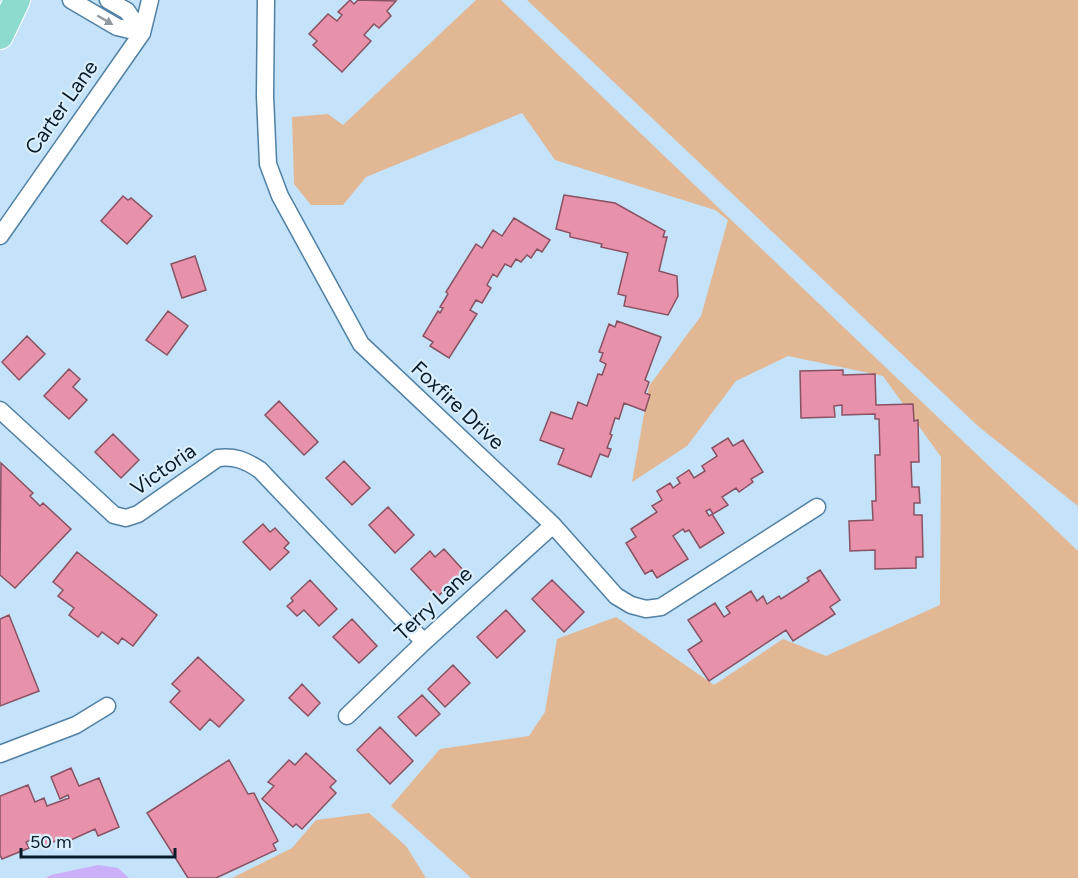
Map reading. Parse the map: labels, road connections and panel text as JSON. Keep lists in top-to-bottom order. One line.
{"streets":{"street":["Carter Lane","Foxfire Drive","Victoria","Terry Lane"]},"crossings":[["Foxfire Drive","Terry Lane"],["Victoria","Terry Lane"]],"scale_bar":"50 m"}
